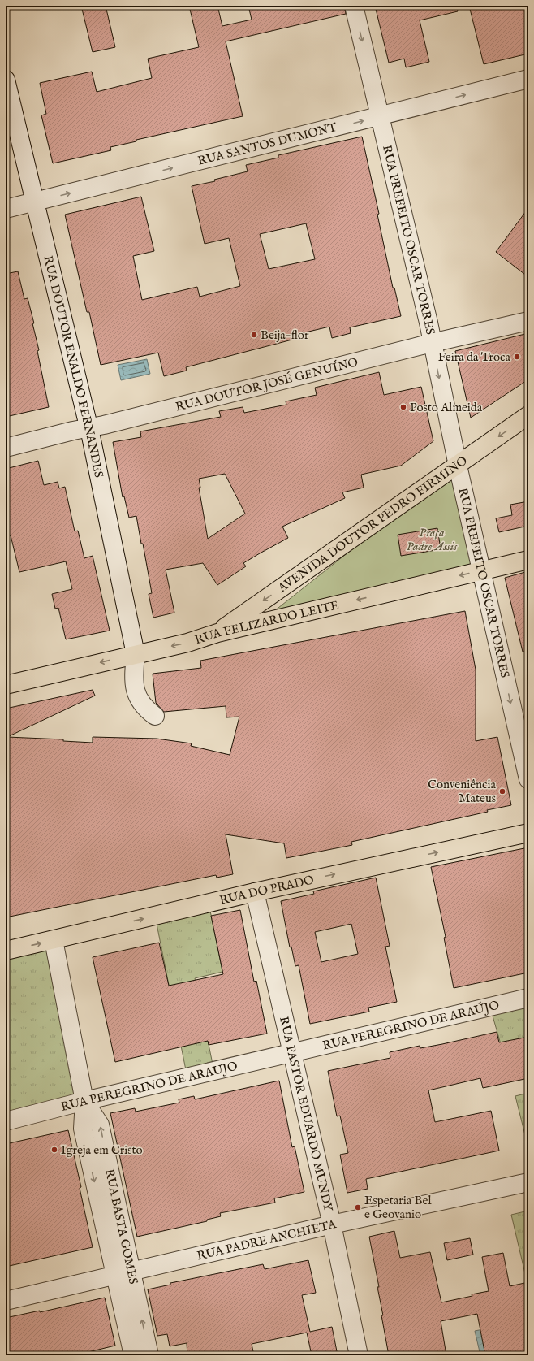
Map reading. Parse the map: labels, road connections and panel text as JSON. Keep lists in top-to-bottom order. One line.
{"streets":{"main road":["AVENIDA DOUTOR PEDRO FIRMINO","RUA FELIZARDO LEITE","RUA DO PRADO"],"street":["RUA SANTOS DUMONT","RUA PREFEITO OSCAR TORRES","RUA DOUTOR ENALDO FERNANDES","RUA DOUTOR JOSÉ GENUÍNO","RUA PEREGRINO DE ARAÚJO","RUA PEREGRINO DE ARAUJO","RUA PASTOR EDUARDO MUNDY","RUA BASTA GOMES","RUA PADRE ANCHIETA"]},"crossings":[["RUA SANTOS DUMONT","RUA PREFEITO OSCAR TORRES"],["RUA SANTOS DUMONT","RUA DOUTOR ENALDO FERNANDES"],["RUA PREFEITO OSCAR TORRES","RUA DOUTOR JOSÉ GENUÍNO"],["RUA PREFEITO OSCAR TORRES","AVENIDA DOUTOR PEDRO FIRMINO"],["RUA PREFEITO OSCAR TORRES","RUA FELIZARDO LEITE"],["RUA DOUTOR ENALDO FERNANDES","RUA DOUTOR JOSÉ GENUÍNO"],["RUA DOUTOR ENALDO FERNANDES","RUA FELIZARDO LEITE"],["AVENIDA DOUTOR PEDRO FIRMINO","RUA FELIZARDO LEITE"],["RUA DO PRADO","RUA PASTOR EDUARDO MUNDY"],["RUA DO PRADO","RUA BASTA GOMES"],["RUA PEREGRINO DE ARAÚJO","RUA PEREGRINO DE ARAUJO"],["RUA PEREGRINO DE ARAÚJO","RUA PASTOR EDUARDO MUNDY"],["RUA PEREGRINO DE ARAUJO","RUA PASTOR EDUARDO MUNDY"],["RUA PEREGRINO DE ARAUJO","RUA BASTA GOMES"],["RUA PASTOR EDUARDO MUNDY","RUA PADRE ANCHIETA"],["RUA BASTA GOMES","RUA PADRE ANCHIETA"]],"one_way":["RUA SANTOS DUMONT","RUA PREFEITO OSCAR TORRES","AVENIDA DOUTOR PEDRO FIRMINO","RUA FELIZARDO LEITE","RUA DO PRADO"],"parks":["Praça Padre Assis"],"places":["Beija-flor","Feira da Troca","Posto Almeida","Conveniência Mateus","Igreja em Cristo","Espetaria Bel e Geovanio"]}
